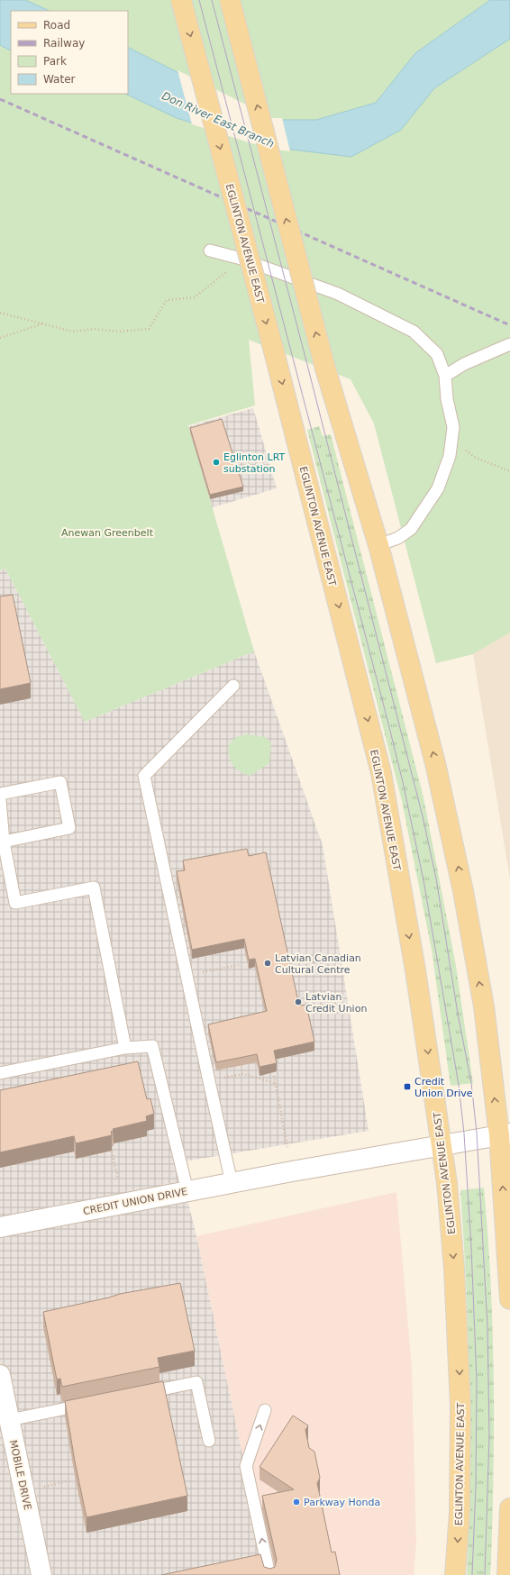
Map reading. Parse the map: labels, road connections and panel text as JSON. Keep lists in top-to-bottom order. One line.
{"streets":{"main road":["EGLINTON AVENUE EAST"],"street":["CREDIT UNION DRIVE","MOBILE DRIVE"]},"crossings":[["EGLINTON AVENUE EAST","CREDIT UNION DRIVE"]],"water":["Don River East Branch"],"parks":["Anewan Greenbelt"],"places":{"other":["Eglinton LRT substation","Latvian Canadian Cultural Centre","Latvian Credit Union","Parkway Honda"],"transit":["Credit Union Drive"]},"legend":["Road","Railway","Park","Water"]}
